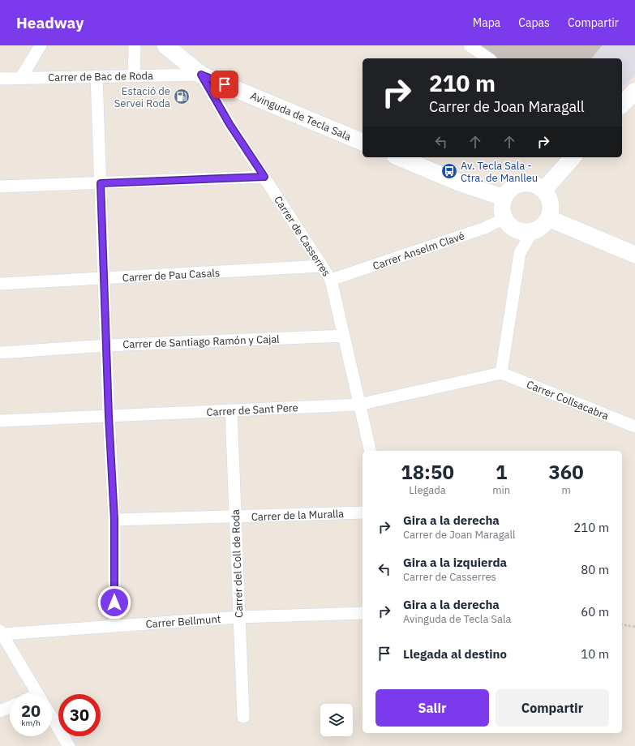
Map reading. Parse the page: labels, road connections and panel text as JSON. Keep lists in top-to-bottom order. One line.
{"streets":{"street":["Carrer de Bac de Roda","Avinguda de Tecla Sala","Carrer de Casserres","Carrer Anselm Clavé","Carrer de Pau Casals","Carrer de Santiago Ramón y Cajal","Carrer Collsacabra","Carrer de Sant Pere","Carrer de la Muralla","Carrer del Coll de Roda","Carrer Bellmunt"]},"crossings":[["Carrer de Bac de Roda","Avinguda de Tecla Sala"],["Carrer de Bac de Roda","Carrer de Casserres"],["Avinguda de Tecla Sala","Carrer de Casserres"],["Carrer de Casserres","Carrer Anselm Clavé"],["Carrer de Casserres","Carrer de Pau Casals"],["Carrer de Casserres","Carrer de Santiago Ramón y Cajal"],["Carrer de Casserres","Carrer de Sant Pere"],["Carrer Collsacabra","Carrer de Sant Pere"],["Carrer de Sant Pere","Carrer del Coll de Roda"],["Carrer de la Muralla","Carrer del Coll de Roda"],["Carrer del Coll de Roda","Carrer Bellmunt"]],"places":{"fuel station":["Estació de Servei Roda"],"bus stop":["Av. Tecla Sala - Ctra. de Manlleu"]},"page":{"header":"Headway","nav":["Mapa","Capas","Compartir"],"turn":["210 m","Carrer de Joan Maragall"],"eta":["18:50","Llegada","1","min","360","m"],"list":[{"name":"Gira a la derecha","note":"Carrer de Joan Maragall","value":"210 m"},{"name":"Gira a la izquierda","note":"Carrer de Casserres","value":"80 m"},{"name":"Gira a la derecha","note":"Avinguda de Tecla Sala","value":"60 m"},{"name":"Llegada al destino","value":"10 m"}],"buttons":["Salir","Compartir"],"speed":"20 km/h","limit":"30"}}
